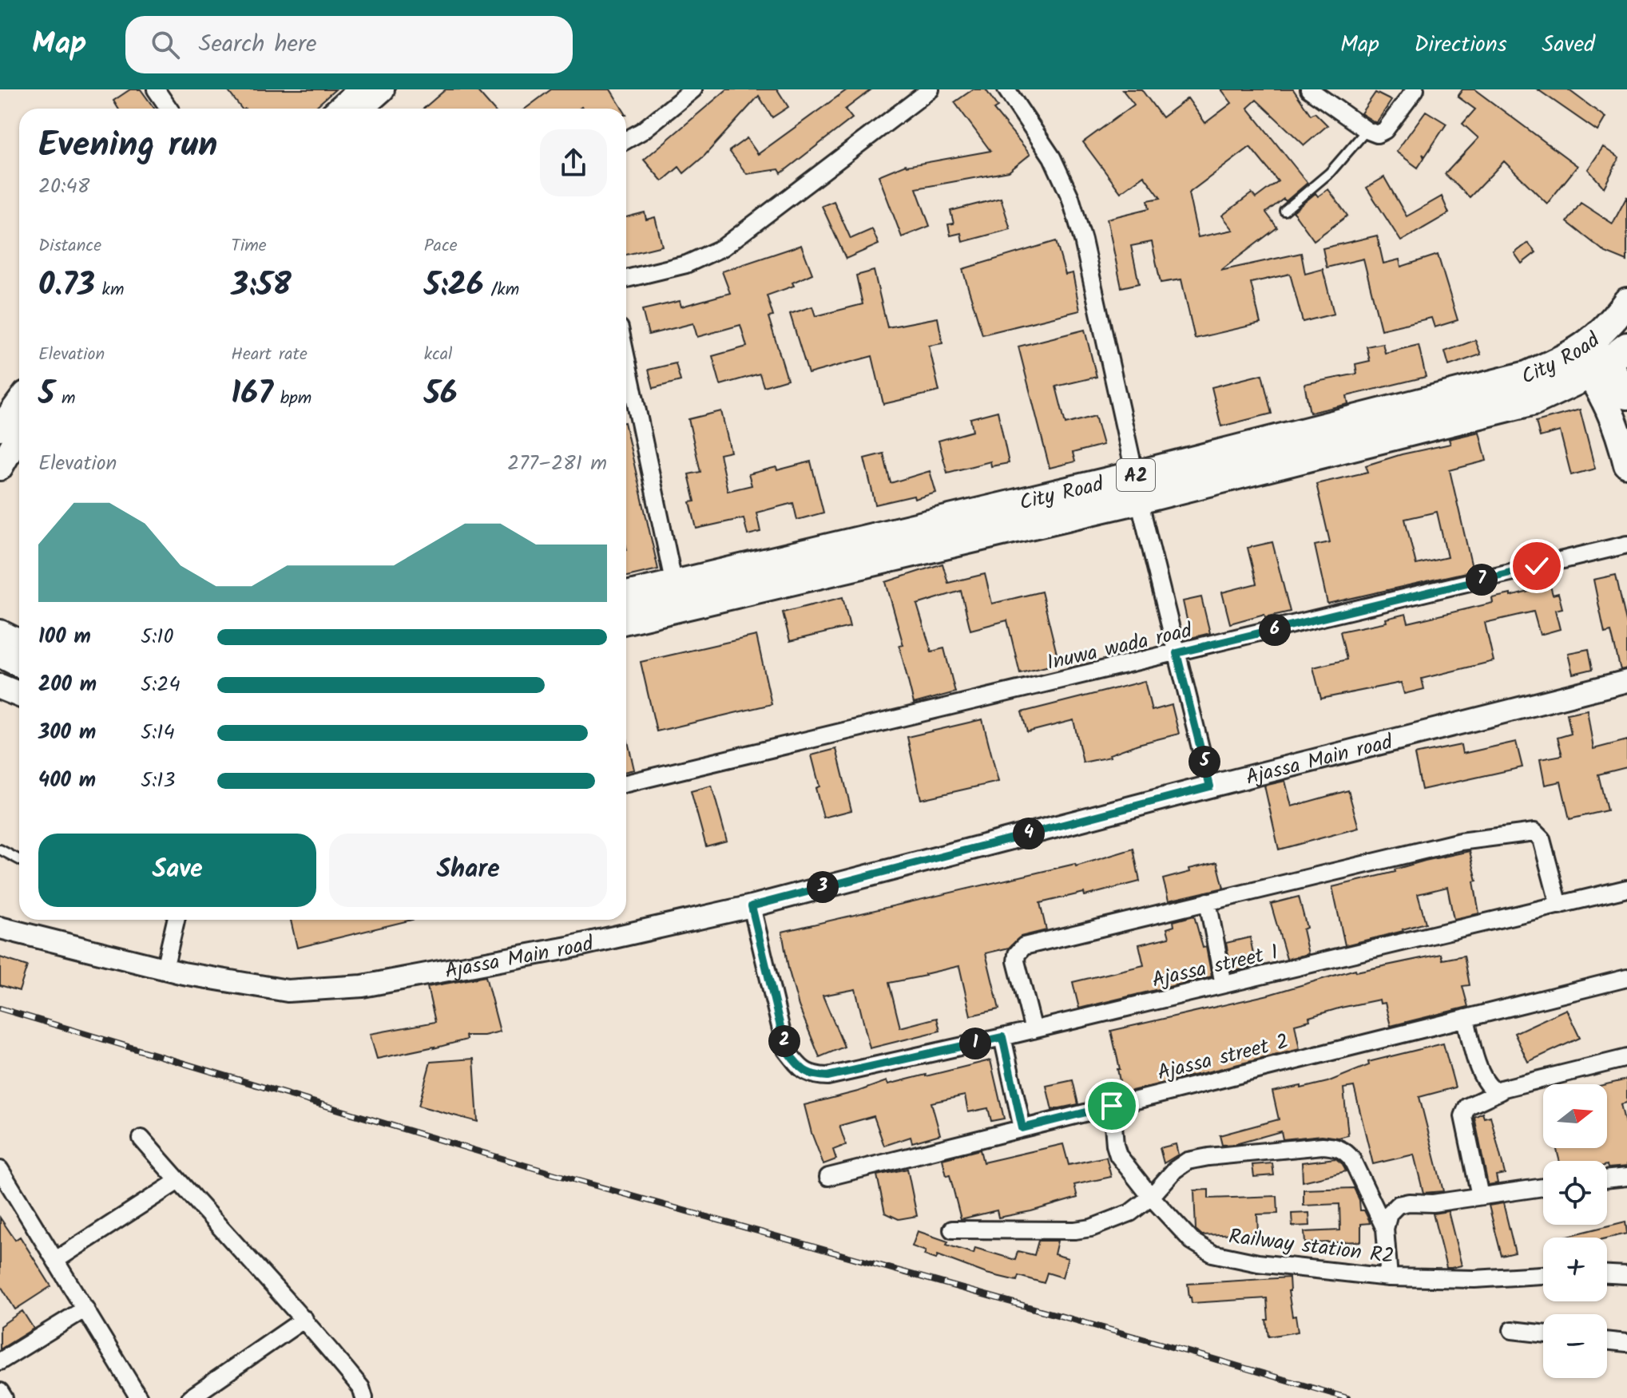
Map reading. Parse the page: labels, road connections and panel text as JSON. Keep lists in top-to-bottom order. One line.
{"streets":{"highway":["City Road","A2"],"street":["Inuwa wada road","Ajassa Main road","Ajassa street 1","Ajassa street 2","Railway station R2"]},"crossings":[["Ajassa Main road","Ajassa street 1"],["Ajassa street 2","Railway station R2"]],"north":"right","page":{"header":"Map","search":"Search here","nav":["Map","Directions","Saved"],"heading":["Evening run","20:48"],"stats":[["Distance","0.73 km"],["Time","3:58"],["Pace","5:26 /km"],["Elevation","5 m"],["Heart rate","167 bpm"],["kcal","56"]],"chart":["Elevation","277–281 m"],"pins":["7","6","5","4","3","2","1"],"list":[{"name":"100 m","note":"5:10"},{"name":"200 m","note":"5:24"},{"name":"300 m","note":"5:14"},{"name":"400 m","note":"5:13"}],"buttons":["Save","Share"],"map_buttons":["+","−"]}}
